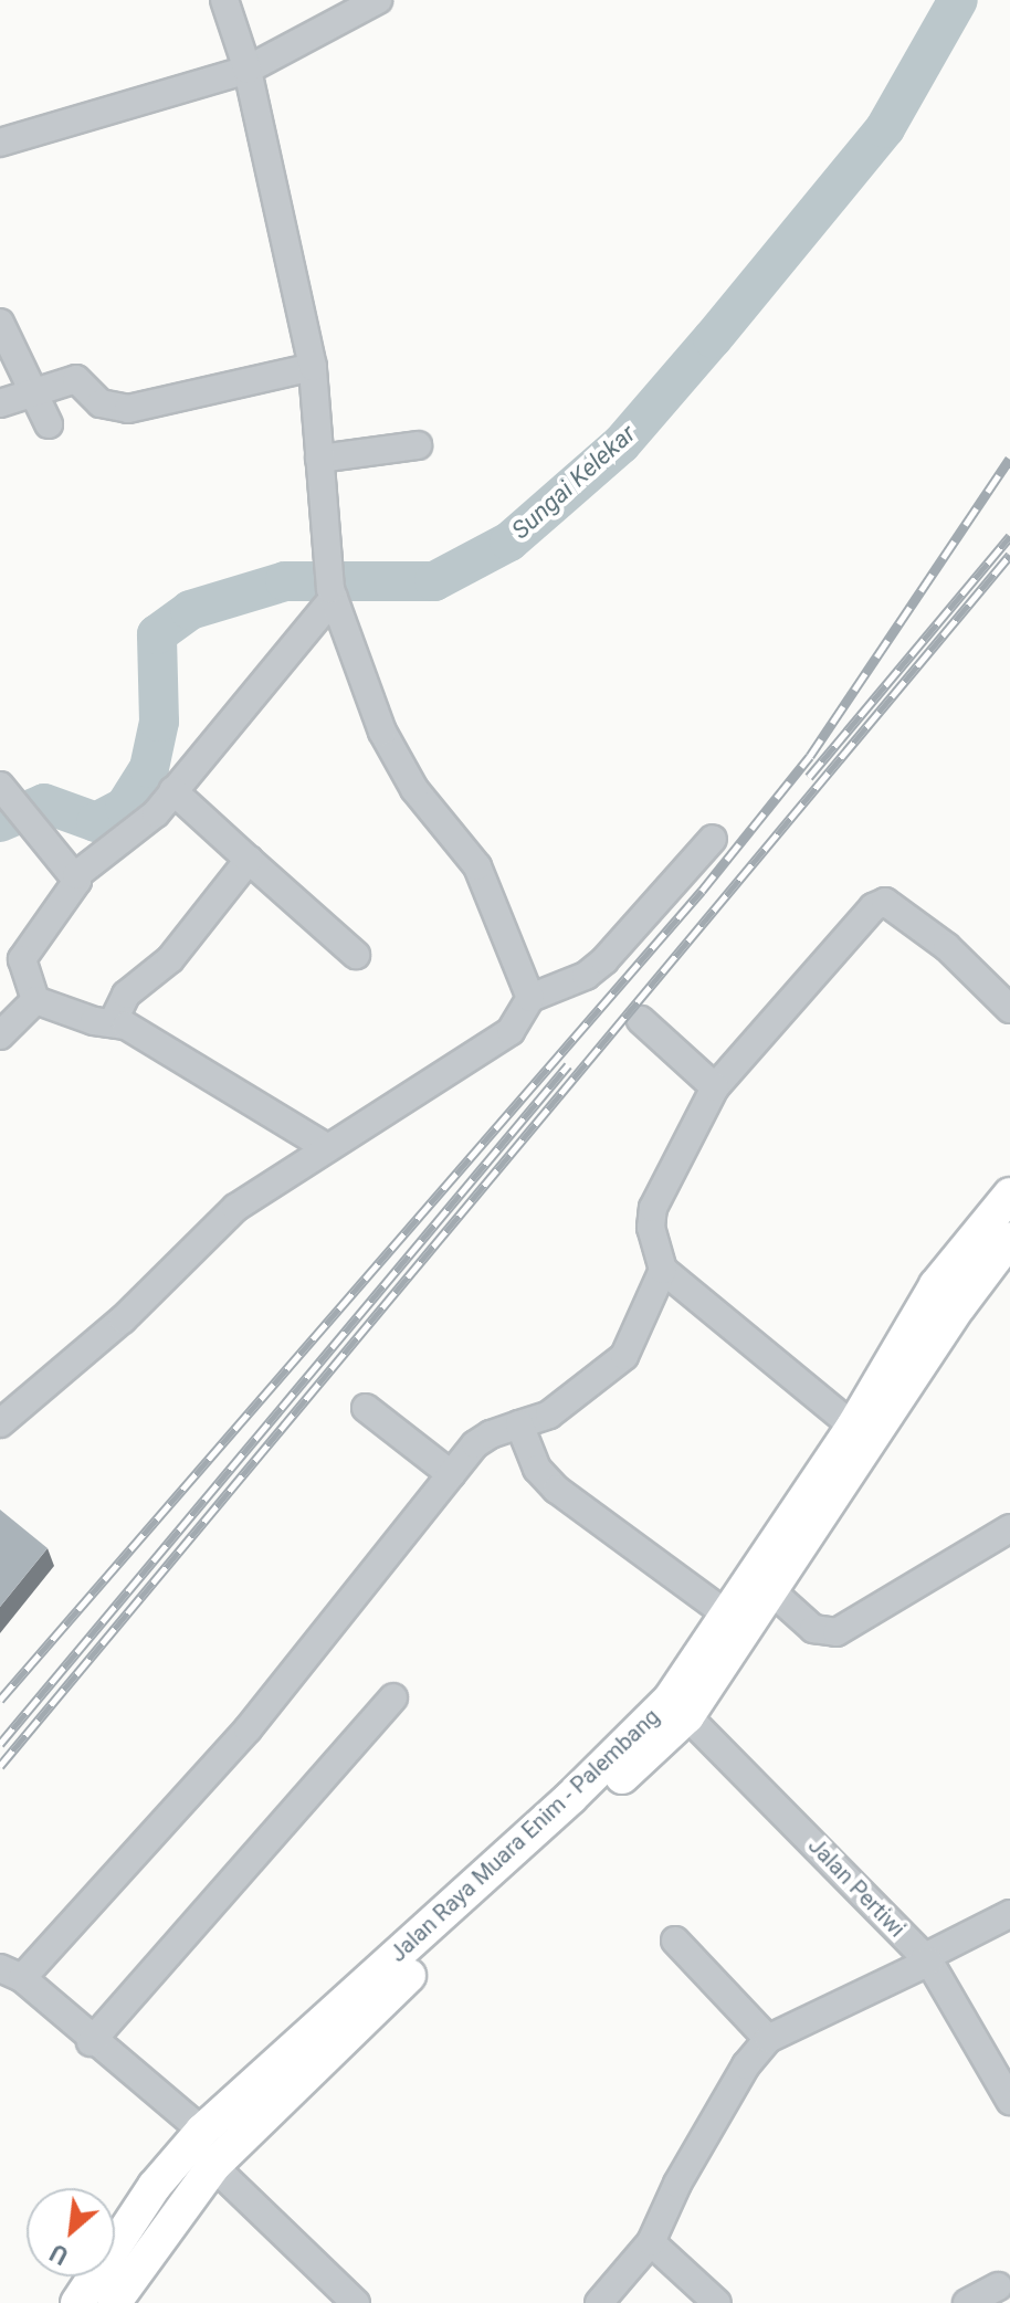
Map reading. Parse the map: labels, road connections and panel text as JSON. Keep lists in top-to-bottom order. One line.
{"streets":{"main road":["Jalan Raya Muara Enim - Palembang"],"street":["Jalan Pertiwi"]},"crossings":[["Jalan Raya Muara Enim - Palembang","Jalan Pertiwi"]],"water":["Sungai Kelekar"],"north":"bottom left"}
